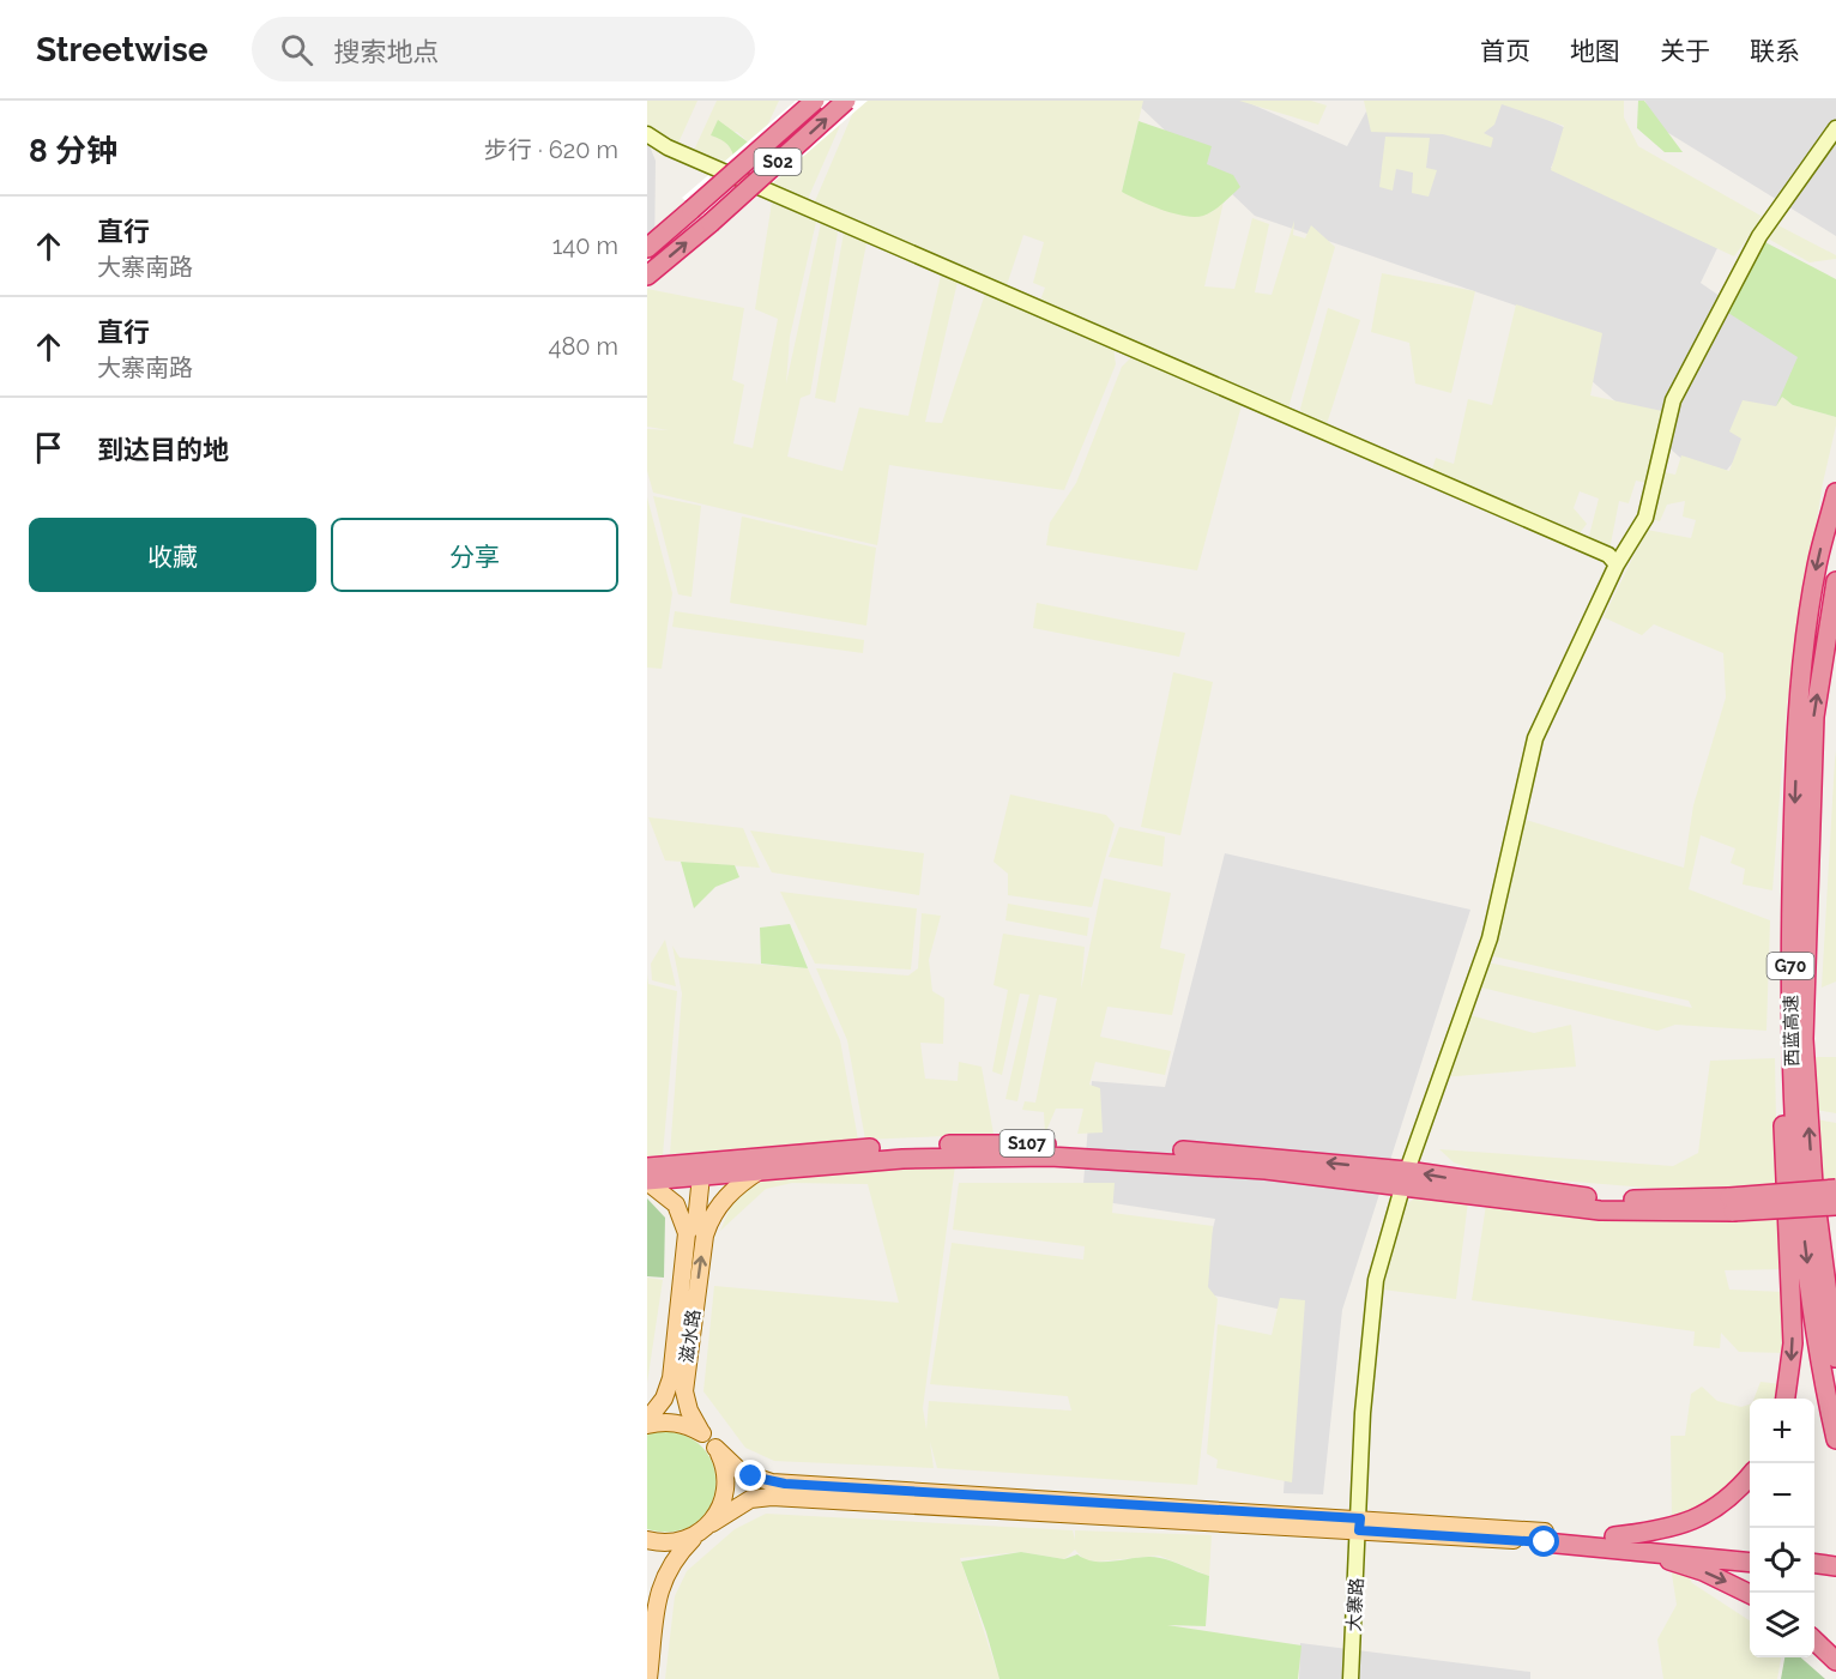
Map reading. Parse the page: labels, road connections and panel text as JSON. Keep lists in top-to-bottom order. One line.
{"streets":{"highway":["S02","G70","西蓝高速","S107"],"main road":["滋水路"],"street":["大寨路"]},"crossings":[["S107","大寨路"]],"page":{"header":"Streetwise","search":"搜索地点","nav":["首页","地图","关于","联系"],"heading":["8 分钟","步行 · 620 m"],"list":[["直行","大寨南路","140 m"],["直行","大寨南路","480 m"],"到达目的地"],"buttons":["收藏","分享"],"map_buttons":["+","−"]}}
